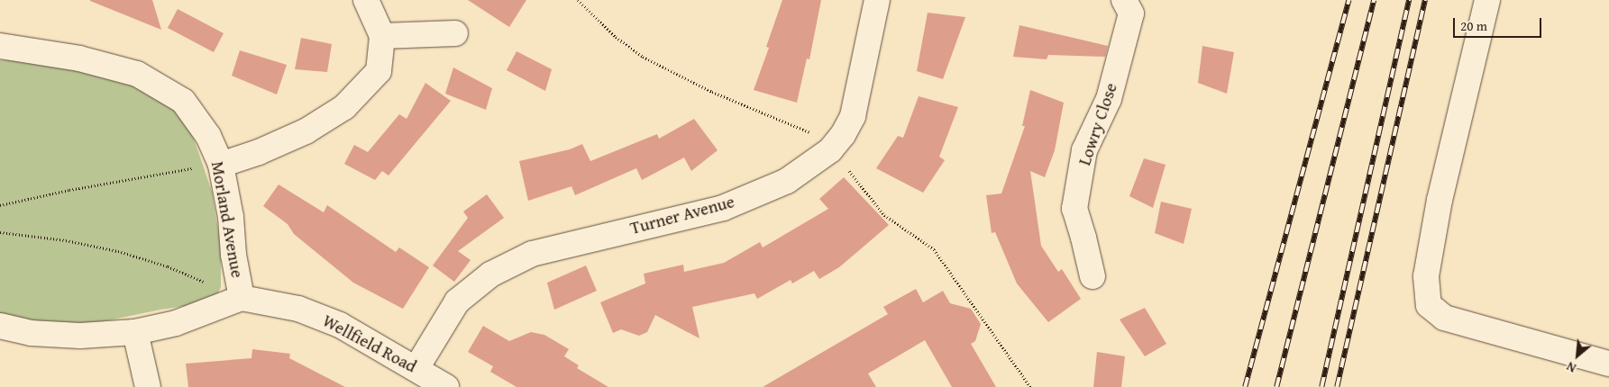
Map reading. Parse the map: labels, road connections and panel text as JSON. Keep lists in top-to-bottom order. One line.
{"streets":{"street":["Lowry Close","Turner Avenue","Morland Avenue","Wellfield Road"]},"crossings":[["Turner Avenue","Wellfield Road"],["Morland Avenue","Wellfield Road"]],"scale_bar":"20 m","north":"bottom left"}
